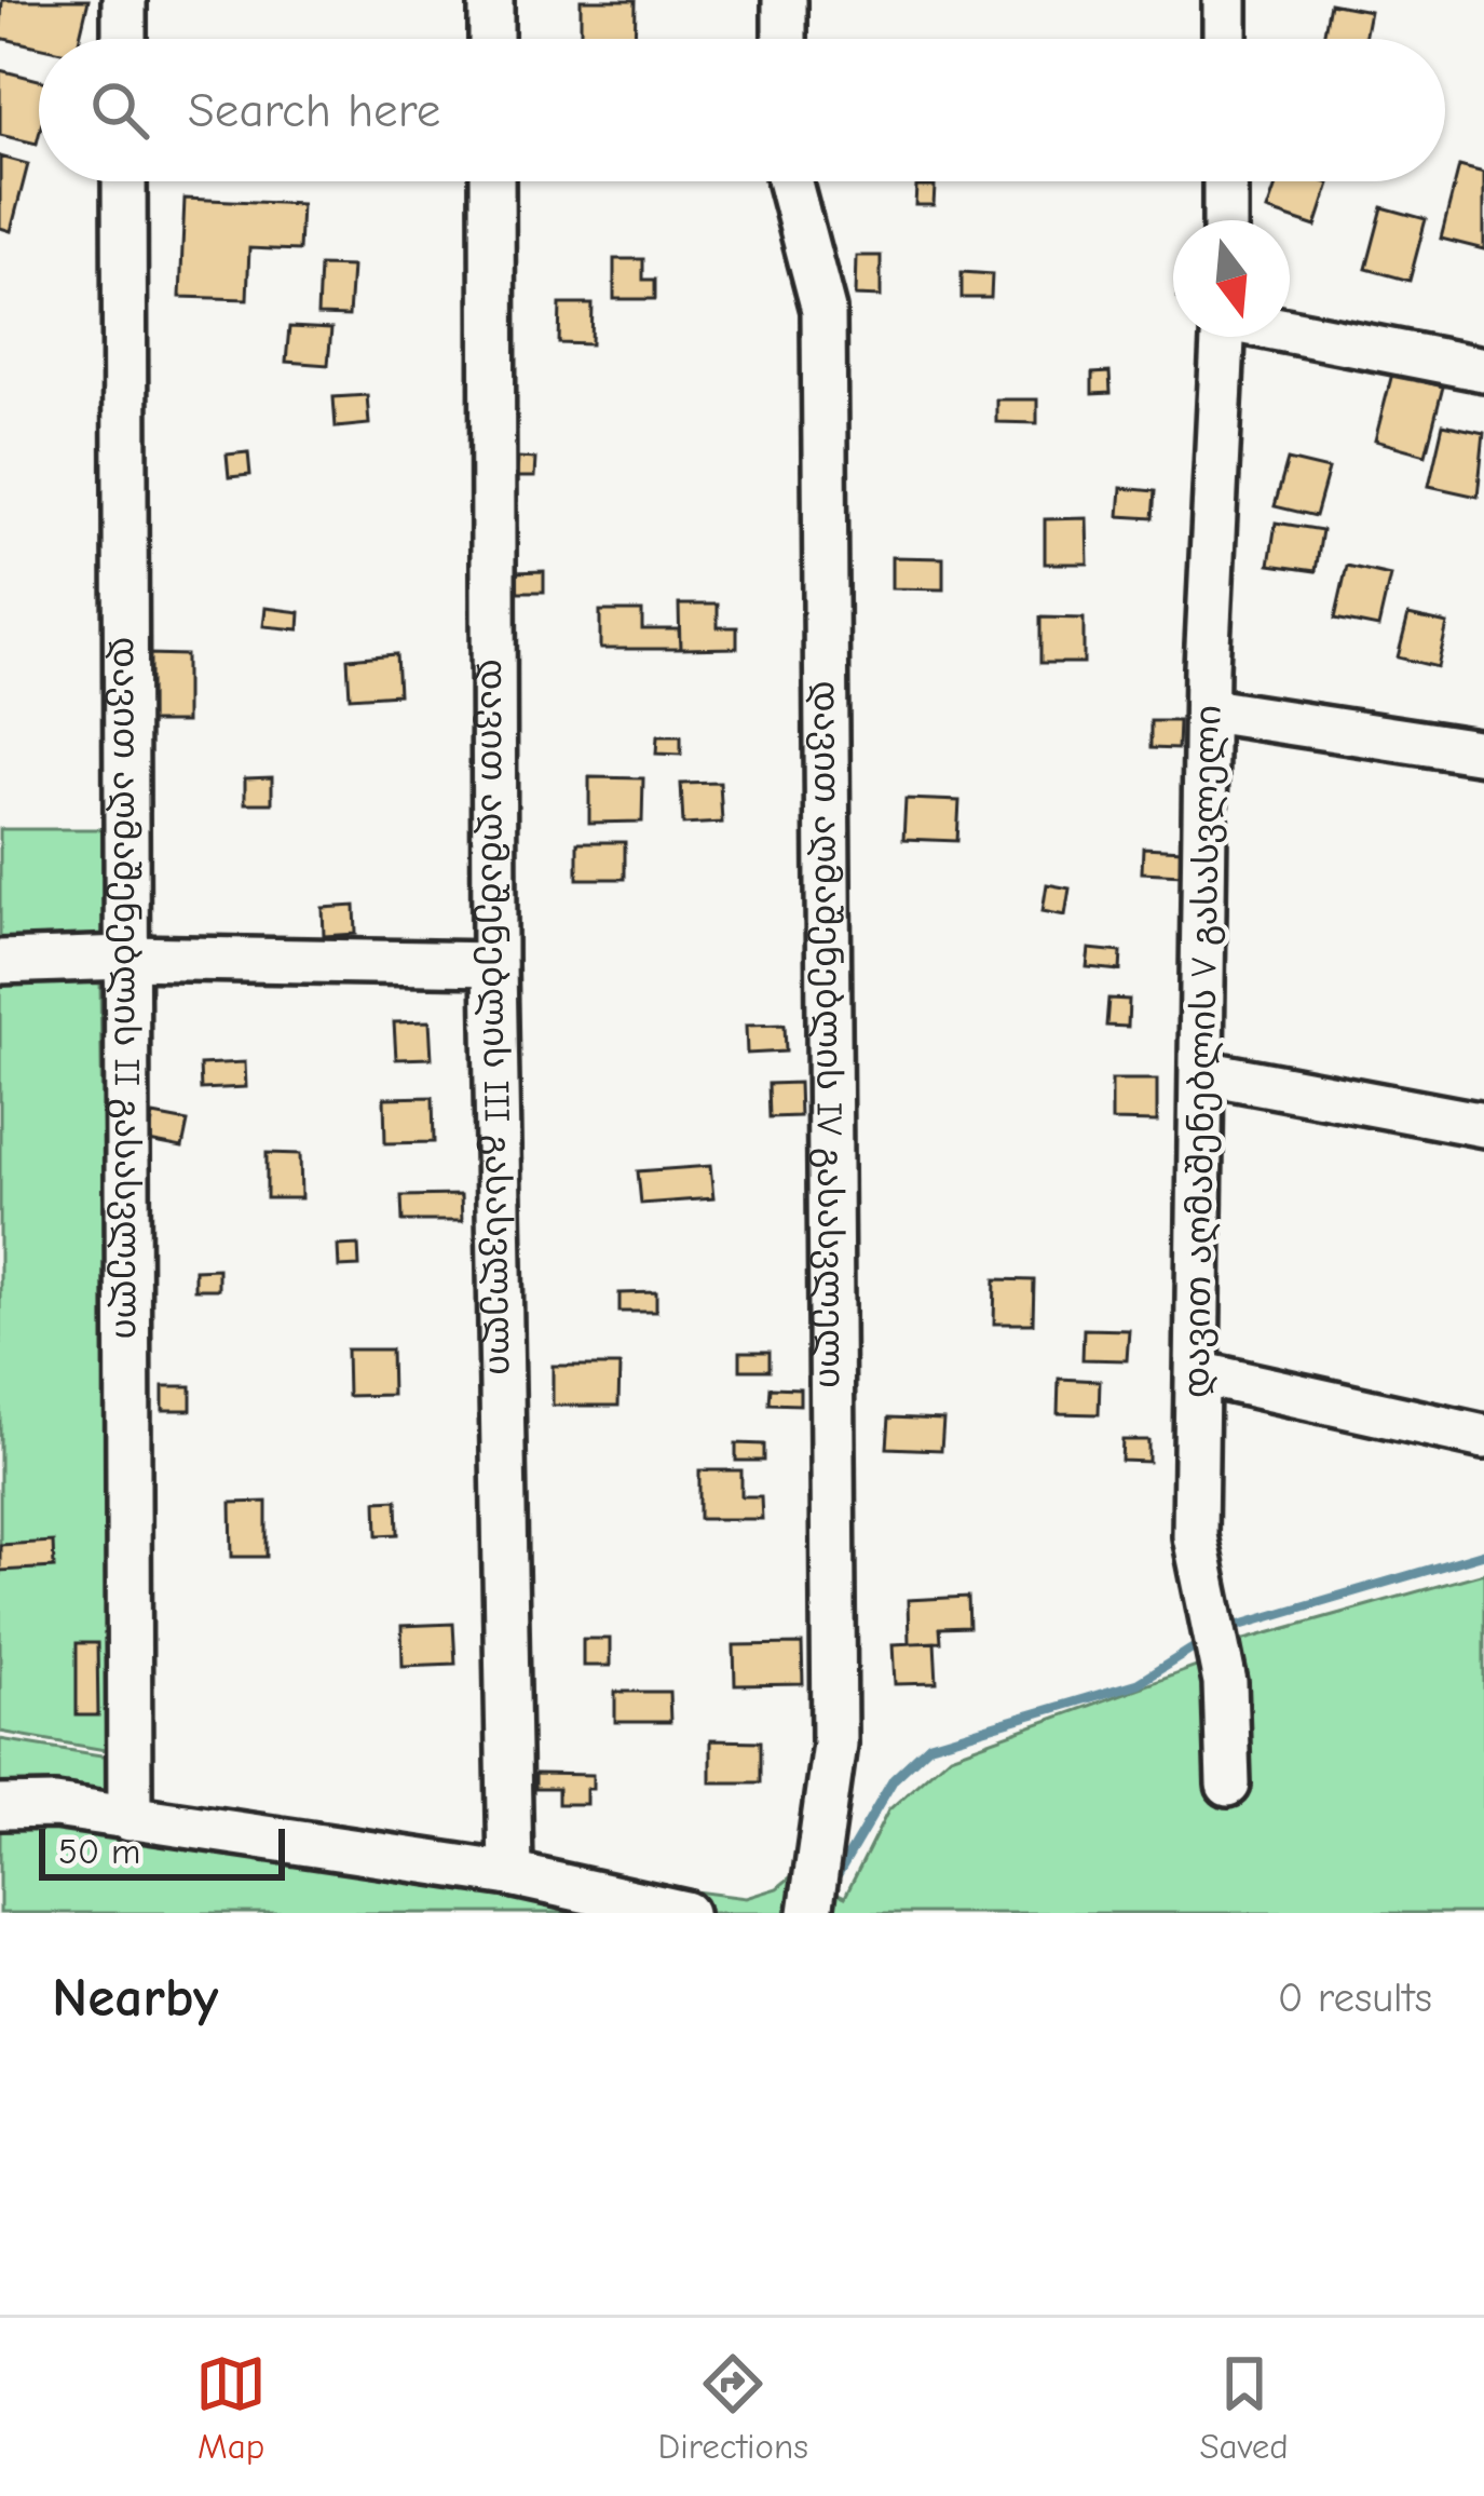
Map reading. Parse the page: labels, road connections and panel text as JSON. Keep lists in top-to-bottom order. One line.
{"streets":{"street":["დავით აღმაშენებლის II გასასვლელი","დავით აღმაშენებლის III გასასვლელი","დავით აღმაშენებლის IV გასასვლელი","დავით აღმაშენებლის V გასასვლელი"]},"scale_bar":"50 m","north":"bottom","page":{"search":"Search here","scale":"50 m","heading":["Nearby","0 results"],"nav":["Map","Directions","Saved"]}}
